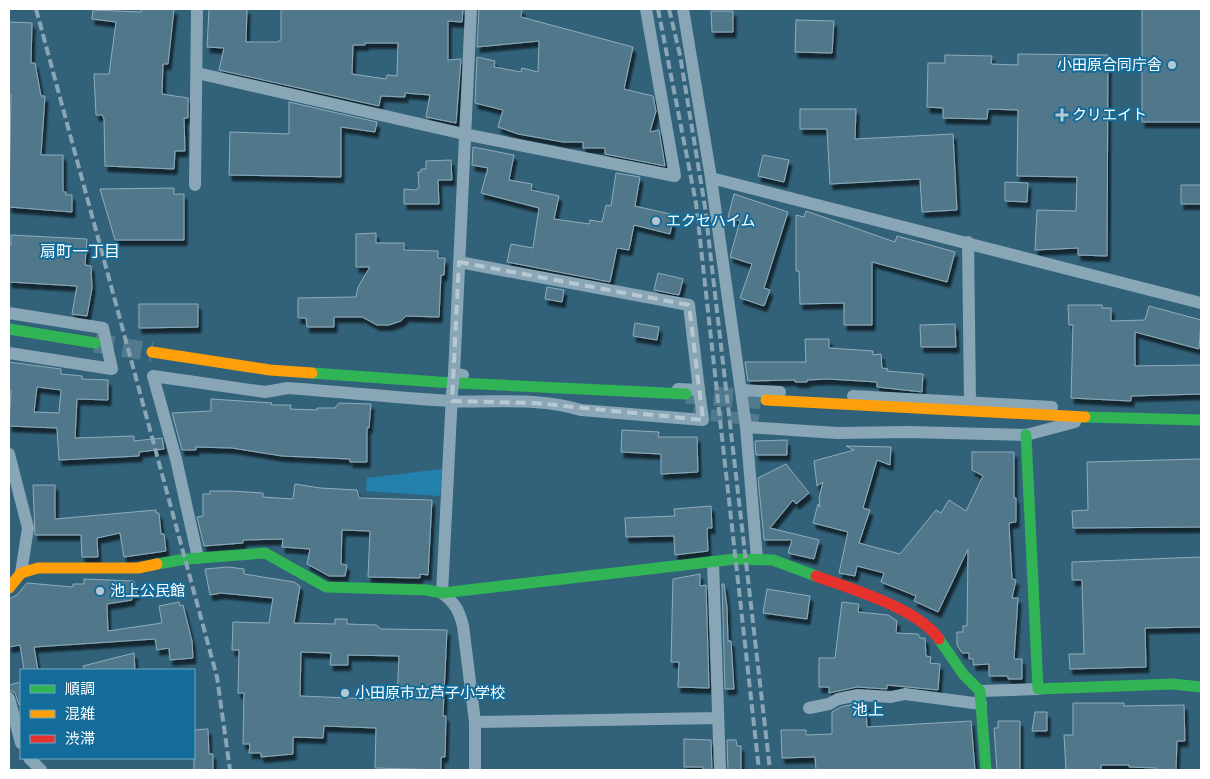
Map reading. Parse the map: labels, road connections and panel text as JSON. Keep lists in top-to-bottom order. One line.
{"districts":["扇町一丁目","池上"],"places":{"other":["小田原合同庁舎","エクセハイム","池上公民館","小田原市立芦子小学校"],"health":["クリエイト"]},"legend":["順調","混雑","渋滞"]}
